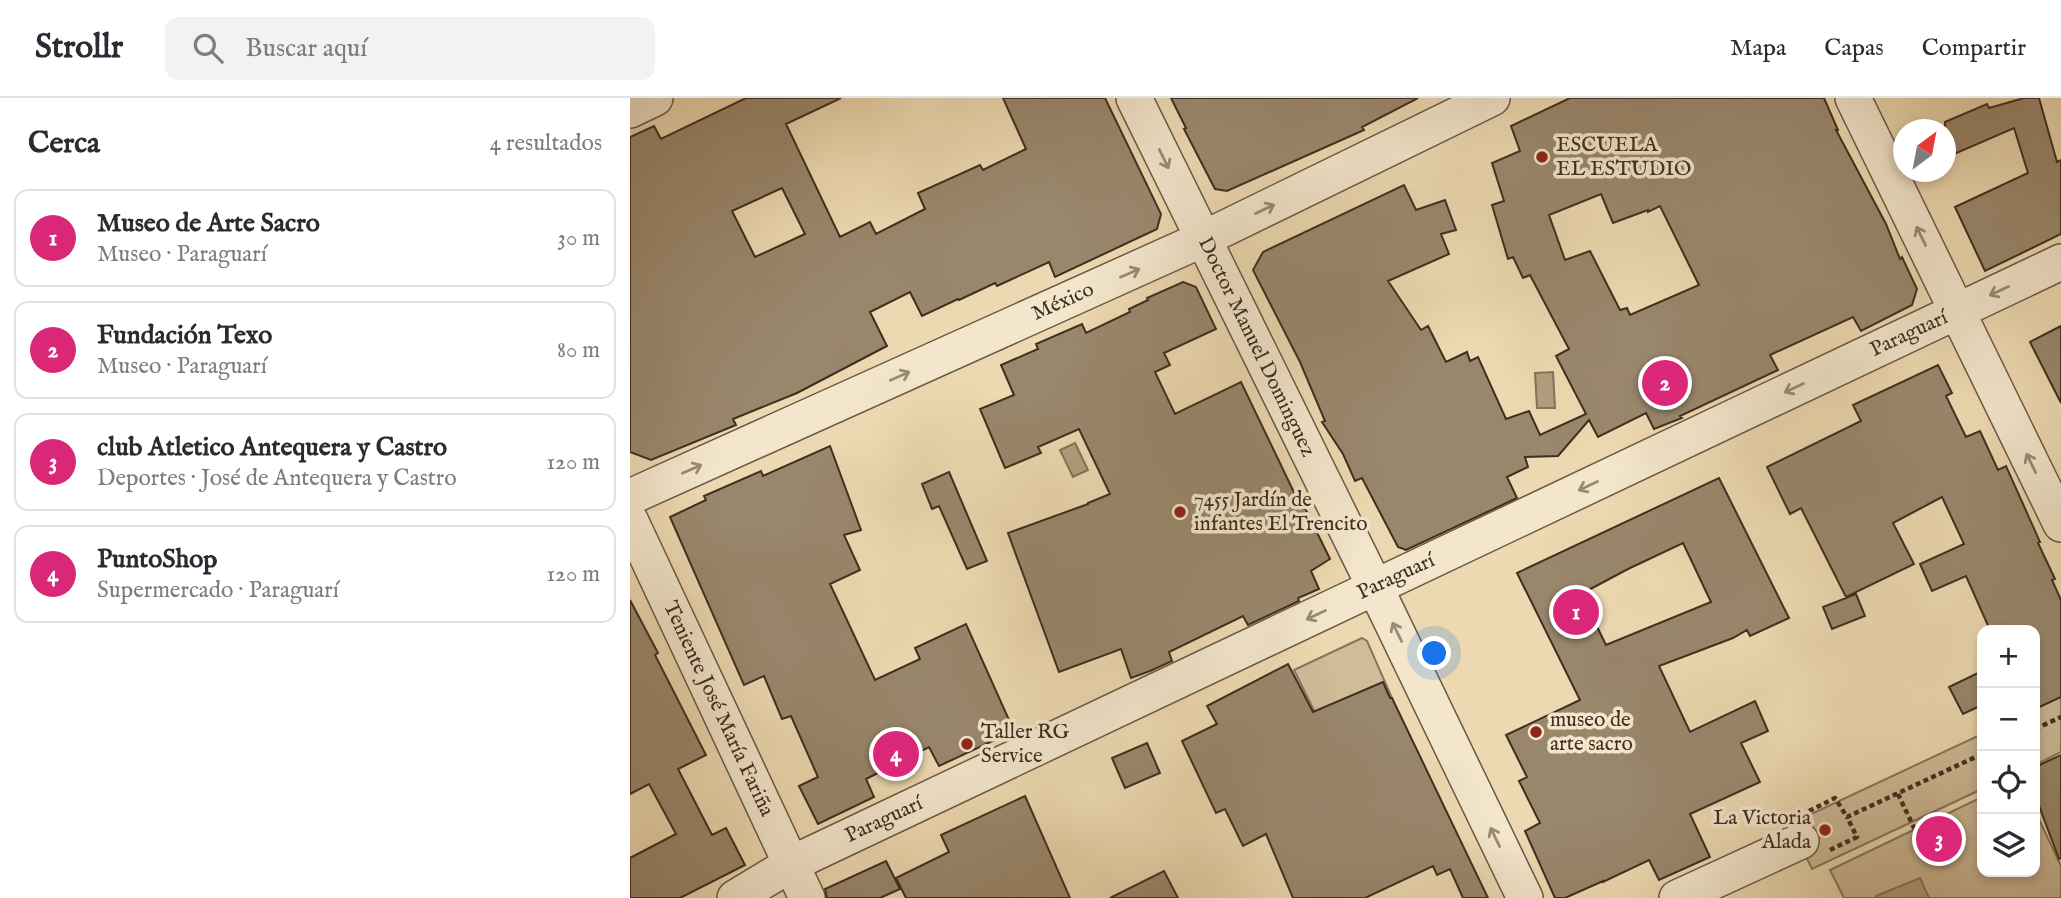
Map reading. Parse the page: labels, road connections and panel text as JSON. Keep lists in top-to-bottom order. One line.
{"streets":{"street":["México","Paraguarí","Doctor Manuel Dominguez","Teniente José María Fariña"]},"crossings":[["México","Doctor Manuel Dominguez"],["Paraguarí","Doctor Manuel Dominguez"],["Paraguarí","Teniente José María Fariña"]],"one_way":["México","Paraguarí"],"places":["ESCUELA EL ESTUDIO","7455 Jardín de infantes El Trencito","museo de arte sacro","Taller RG Service","La Victoria Alada"],"north":"top right","page":{"header":"Strollr","search":"Buscar aquí","nav":["Mapa","Capas","Compartir"],"heading":["Cerca","4 resultados"],"list":[{"mark":"1","name":"Museo de Arte Sacro","note":"Museo · Paraguarí","value":"30 m"},{"mark":"2","name":"Fundación Texo","note":"Museo · Paraguarí","value":"80 m"},{"mark":"3","name":"club Atletico Antequera y Castro","note":"Deportes · José de Antequera y Castro","value":"120 m"},{"mark":"4","name":"PuntoShop","note":"Supermercado · Paraguarí","value":"120 m"}],"pins":["2","1","4","3"],"map_buttons":["+","−"]}}
